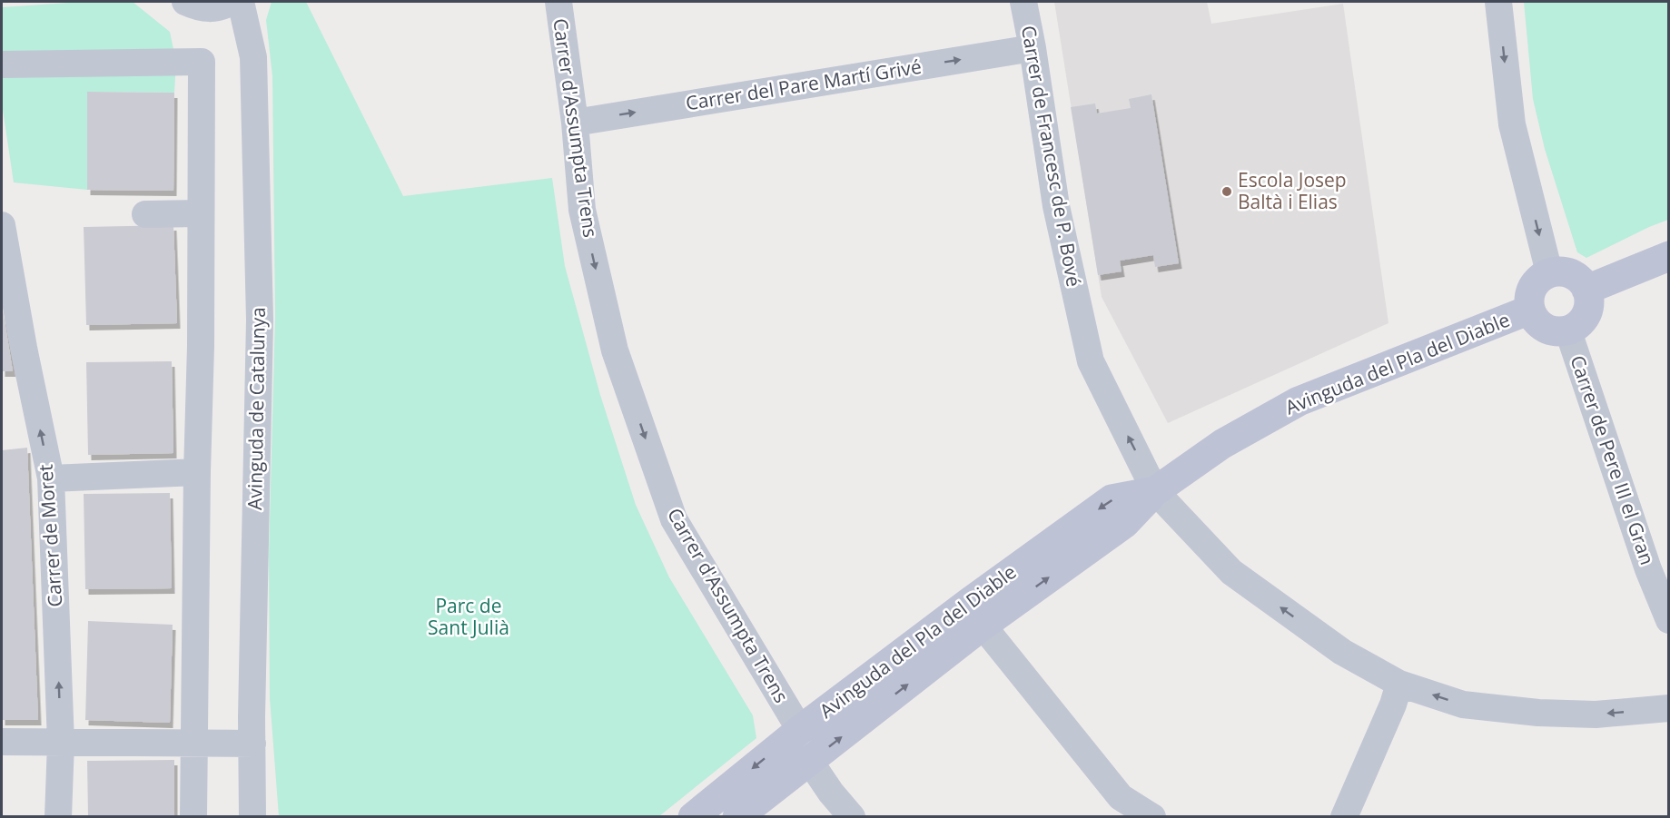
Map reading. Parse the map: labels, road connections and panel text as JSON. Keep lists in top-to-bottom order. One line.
{"streets":{"street":["Carrer del Pare Martí Grivé","Carrer d'Assumpta Trens","Carrer de Francesc de P. Bové","Avinguda del Pla del Diable","Avinguda de Catalunya","Carrer de Pere III el Gran","Carrer de Moret"]},"crossings":[["Carrer del Pare Martí Grivé","Carrer d'Assumpta Trens"],["Carrer del Pare Martí Grivé","Carrer de Francesc de P. Bové"],["Carrer d'Assumpta Trens","Avinguda del Pla del Diable"],["Carrer de Francesc de P. Bové","Avinguda del Pla del Diable"],["Avinguda del Pla del Diable","Carrer de Pere III el Gran"]],"one_way":["Carrer del Pare Martí Grivé","Carrer d'Assumpta Trens","Carrer de Francesc de P. Bové"],"parks":["Parc de Sant Julià"],"places":["Escola Josep Baltà i Elias"]}
